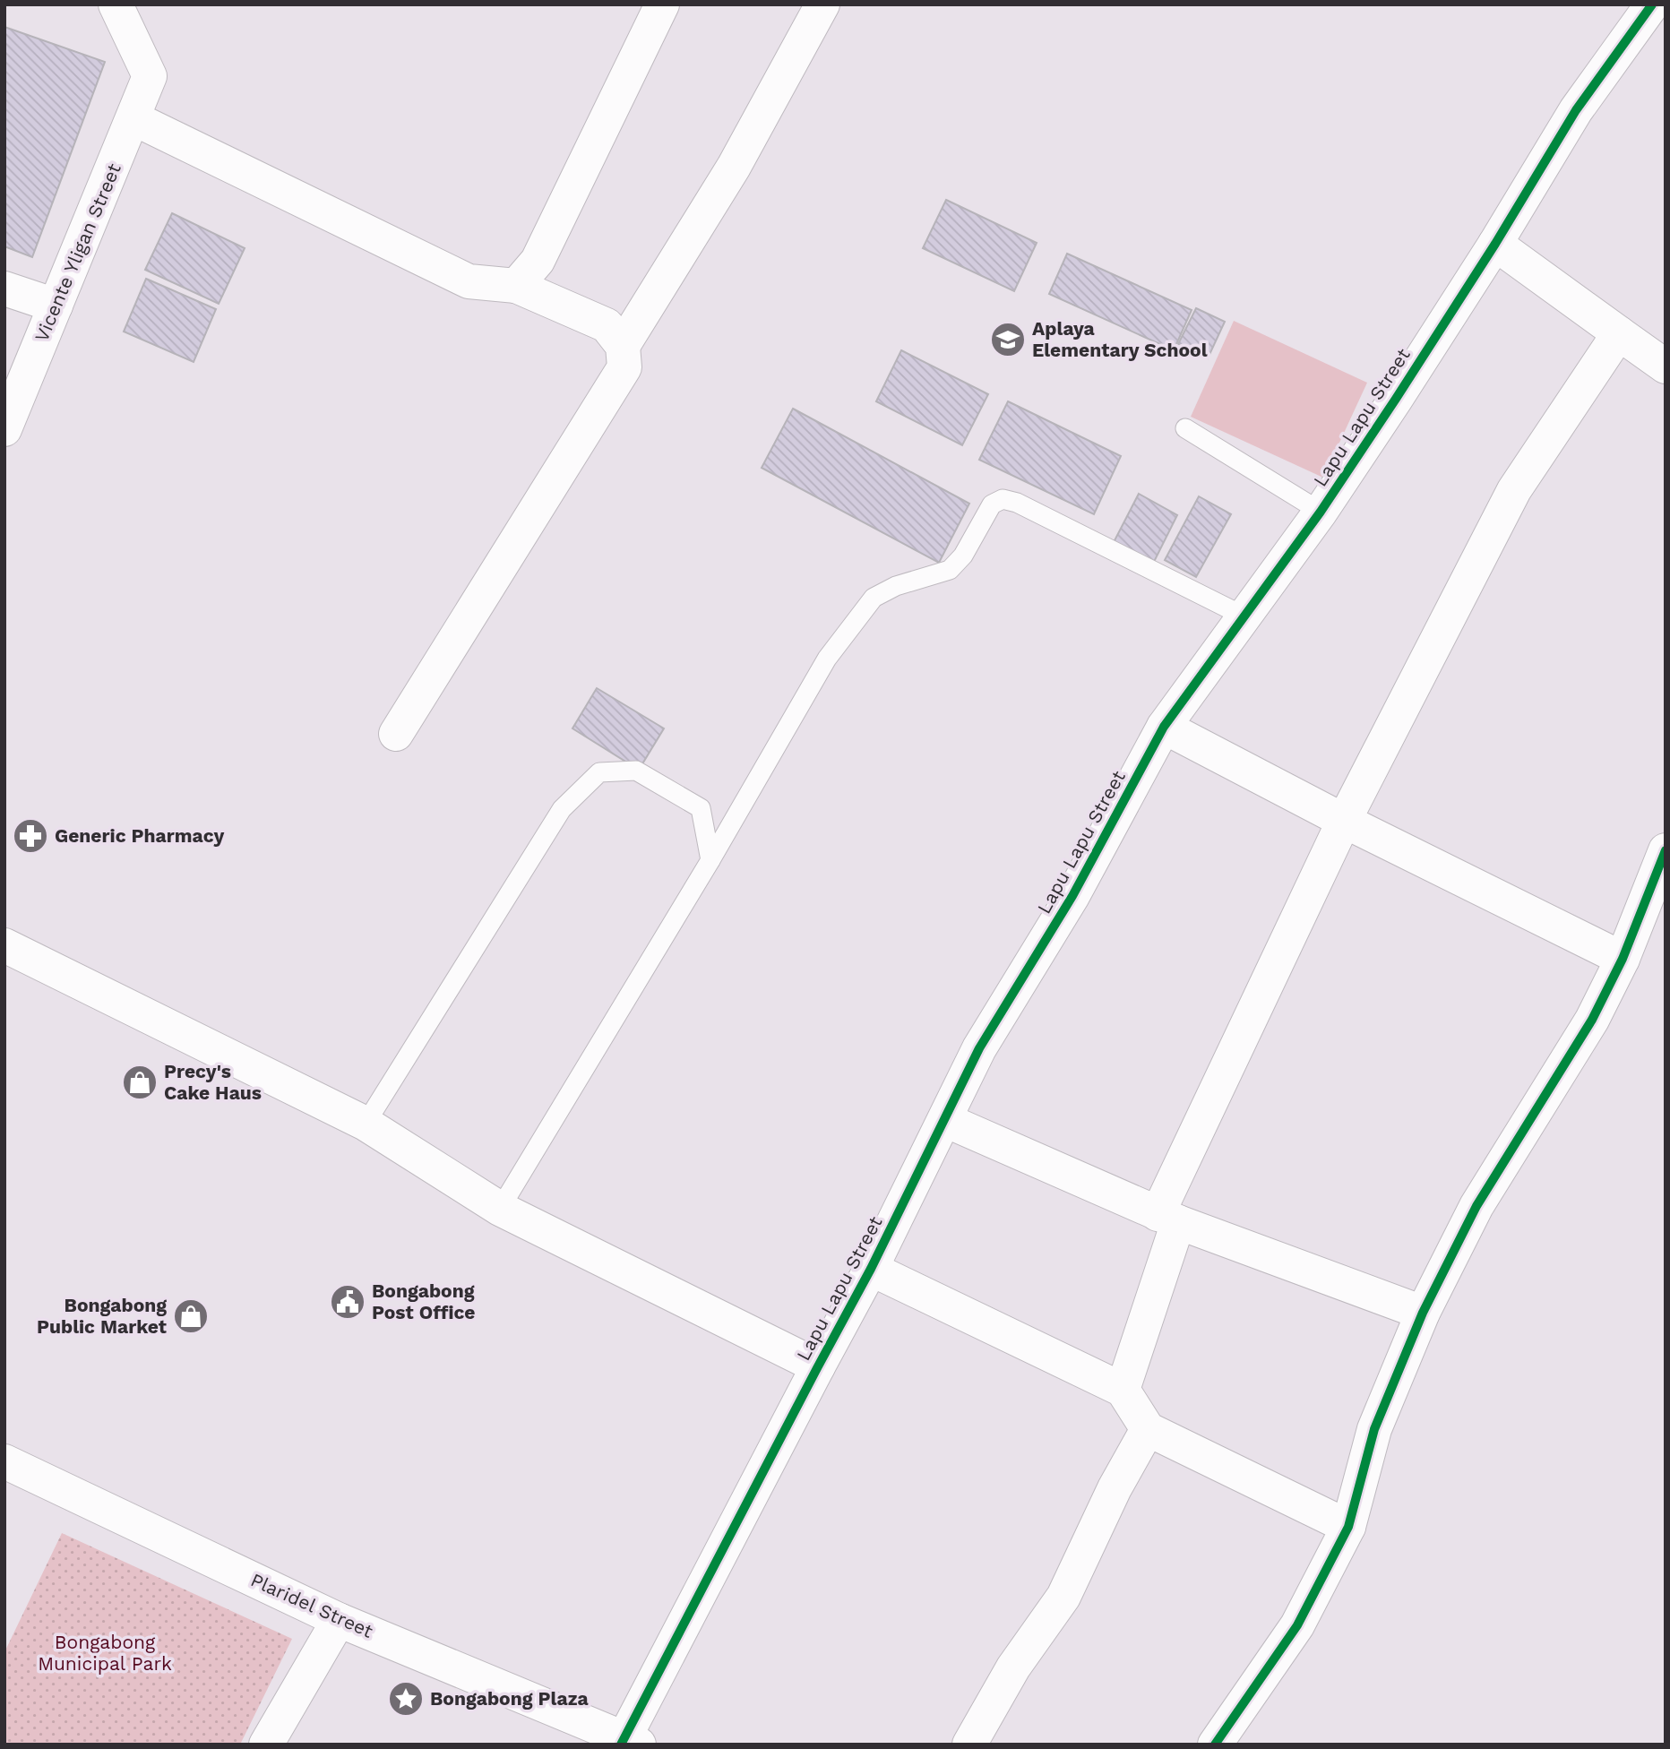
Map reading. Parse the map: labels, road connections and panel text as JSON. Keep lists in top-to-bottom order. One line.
{"streets":{"street":["Vicente Yligan Street","Lapu Lapu Street","Plaridel Street"]},"crossings":[["Lapu Lapu Street","Plaridel Street"]],"parks":["Bongabong Municipal Park"],"places":{"school or university":["Aplaya Elementary School"],"pharmacy":["Generic Pharmacy"],"shop":["Precy's Cake Haus","Bongabong Public Market"],"public building":["Bongabong Post Office"],"place":["Bongabong Plaza"]}}
